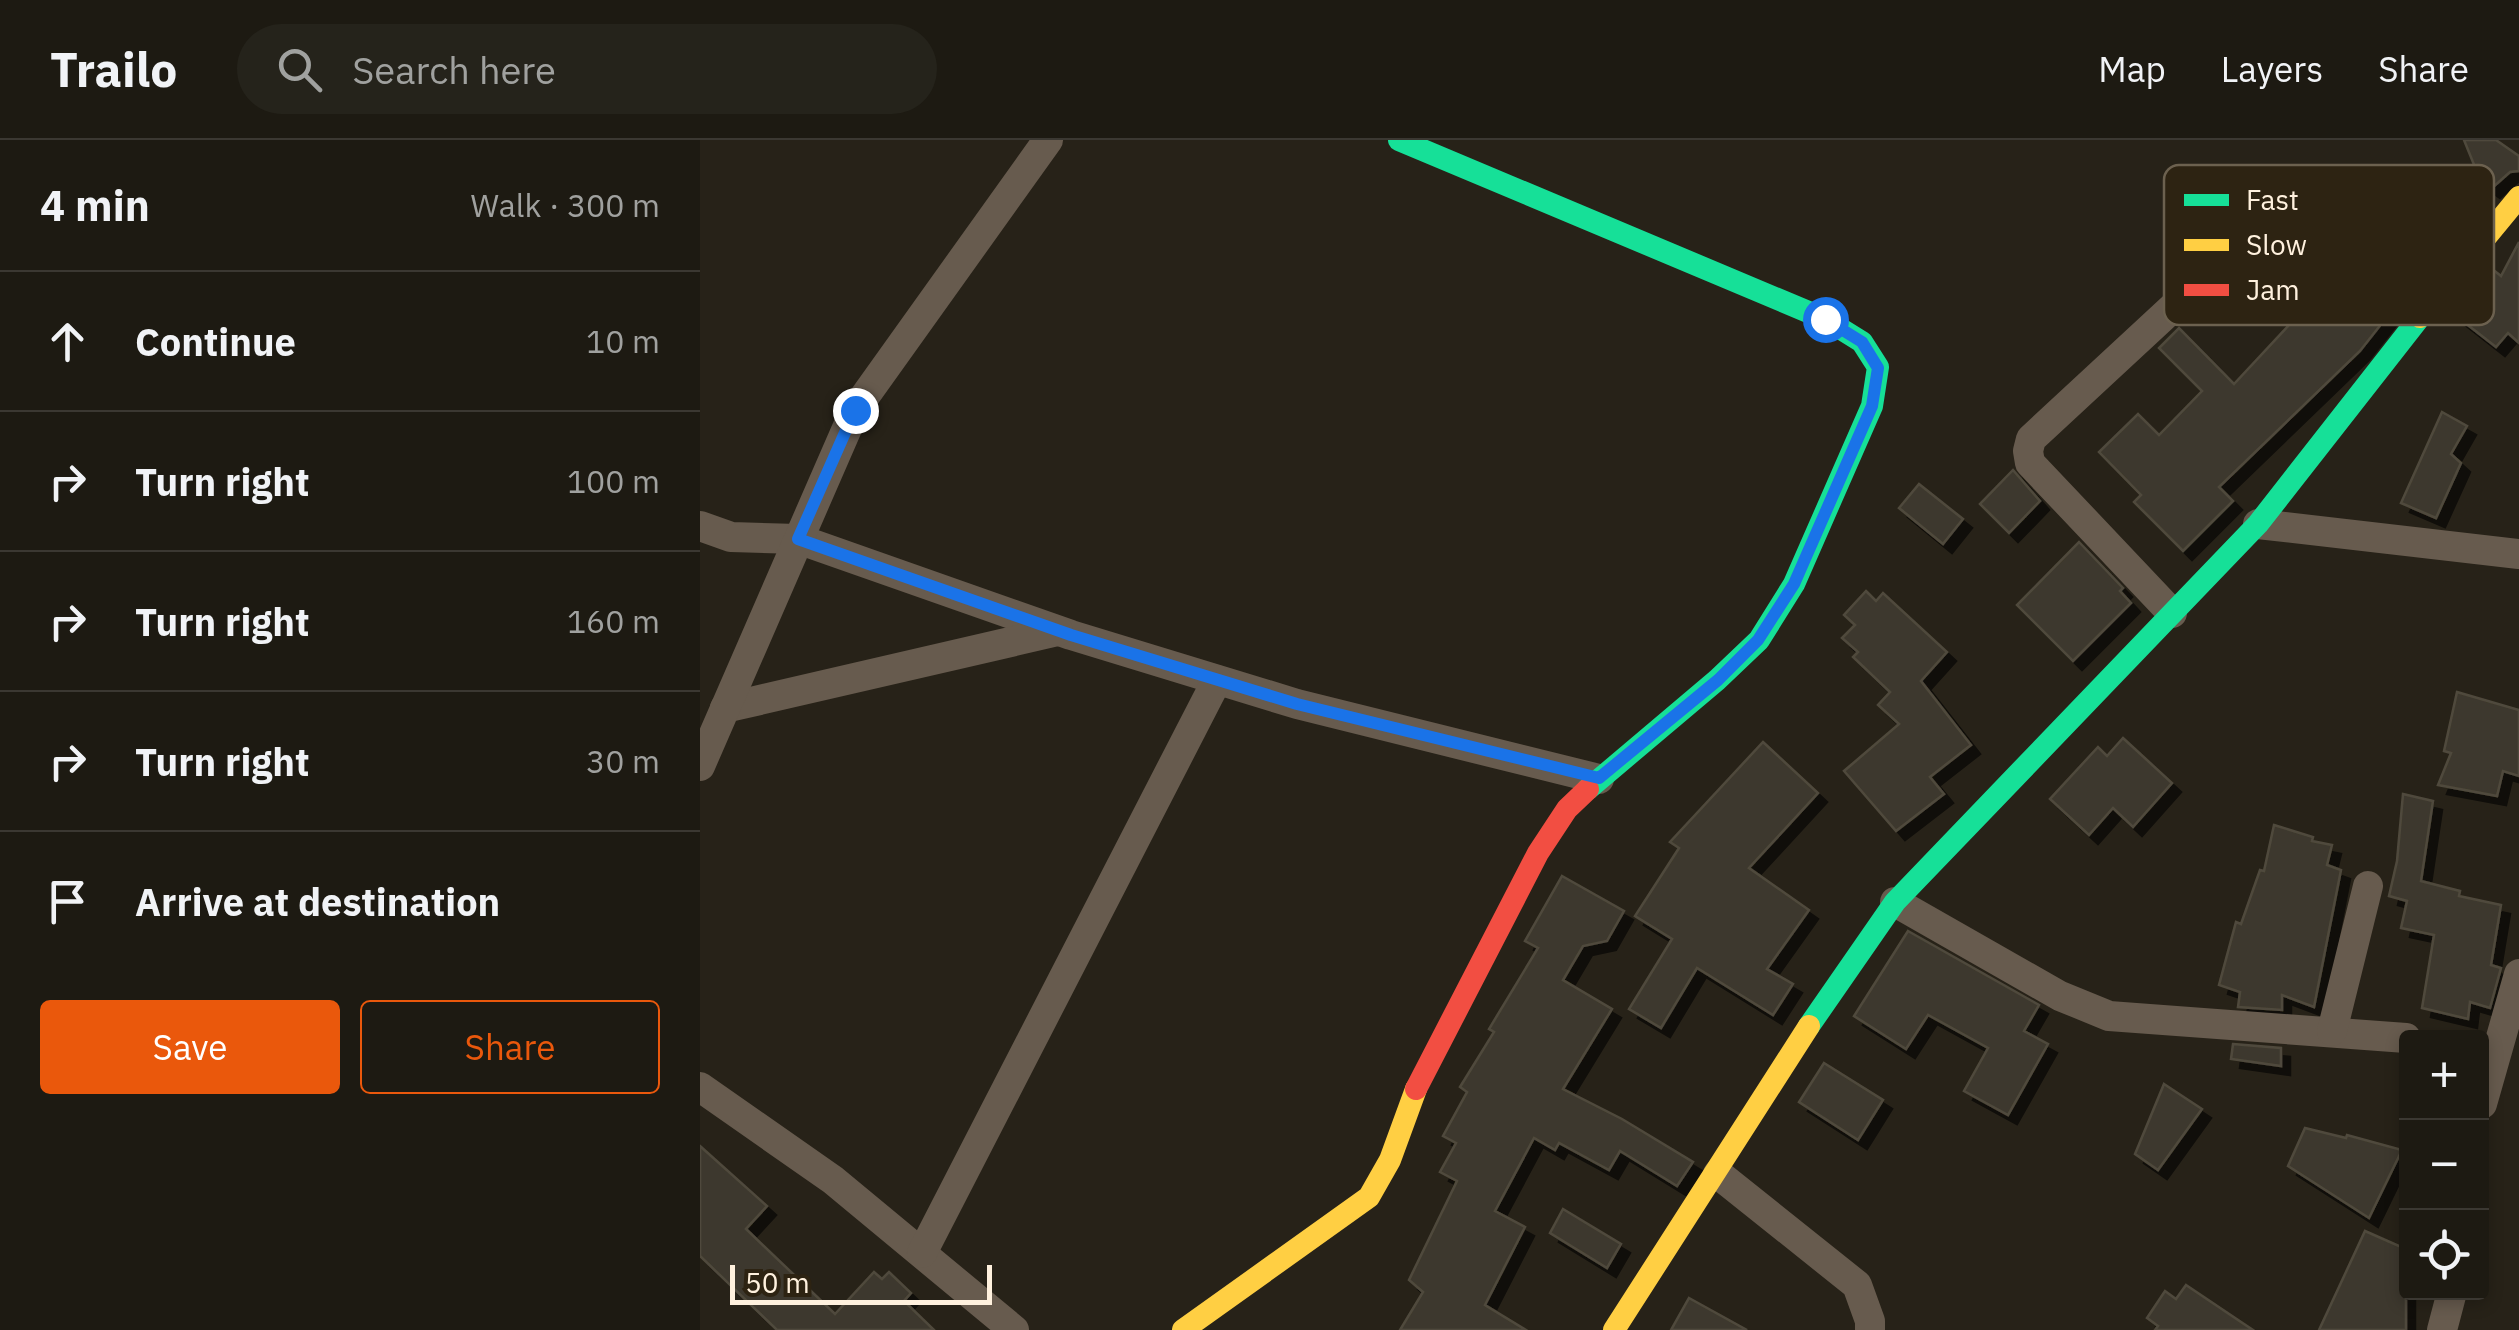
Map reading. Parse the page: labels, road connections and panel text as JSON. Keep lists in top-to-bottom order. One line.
{"legend":["Fast","Slow","Jam"],"scale_bar":"50 m","page":{"header":"Trailo","search":"Search here","nav":["Map","Layers","Share"],"heading":["4 min","Walk · 300 m"],"list":[["Continue","10 m"],["Turn right","100 m"],["Turn right","160 m"],["Turn right","30 m"],"Arrive at destination"],"buttons":["Save","Share"],"map_buttons":["+","−"],"scale":"50 m"}}
